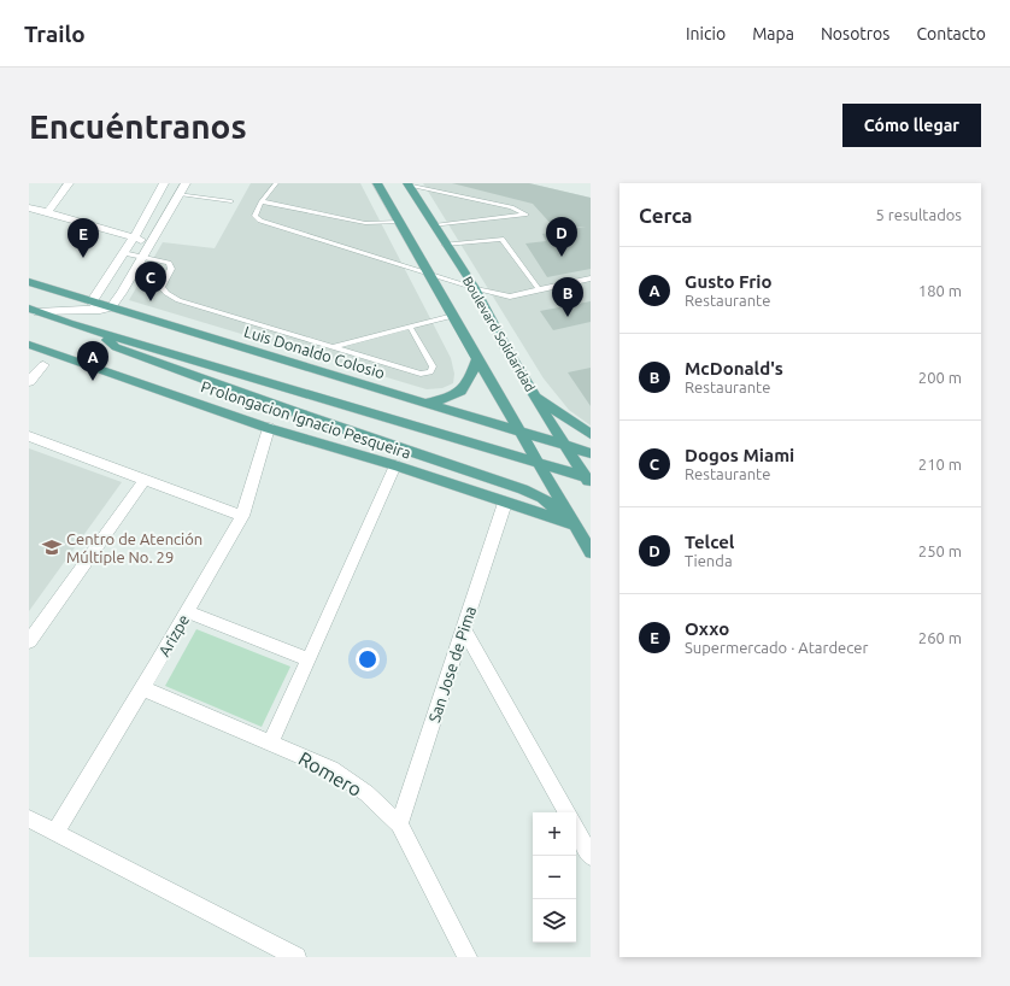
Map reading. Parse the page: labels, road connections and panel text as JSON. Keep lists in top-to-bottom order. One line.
{"streets":{"main road":["Boulevard Solidaridad","Luis Donaldo Colosio","Prolongacion Ignacio Pesqueira"],"street":["Arizpe","San Jose de Pima","Romero"]},"crossings":[["Boulevard Solidaridad","Luis Donaldo Colosio"],["Boulevard Solidaridad","Prolongacion Ignacio Pesqueira"],["Prolongacion Ignacio Pesqueira","Arizpe"],["Prolongacion Ignacio Pesqueira","San Jose de Pima"],["Arizpe","Romero"],["San Jose de Pima","Romero"]],"places":{"school or university":["Centro de Atención Múltiple No. 29"]},"page":{"header":"Trailo","nav":["Inicio","Mapa","Nosotros","Contacto"],"buttons":"Cómo llegar","title":"Encuéntranos","heading":["Cerca","5 resultados"],"pins":["D","E","C","B","A"],"list":[{"mark":"A","name":"Gusto Frio","note":"Restaurante","value":"180 m"},{"mark":"B","name":"McDonald's","note":"Restaurante","value":"200 m"},{"mark":"C","name":"Dogos Miami","note":"Restaurante","value":"210 m"},{"mark":"D","name":"Telcel","note":"Tienda","value":"250 m"},{"mark":"E","name":"Oxxo","note":"Supermercado · Atardecer","value":"260 m"}],"map_buttons":["+","−"]}}
